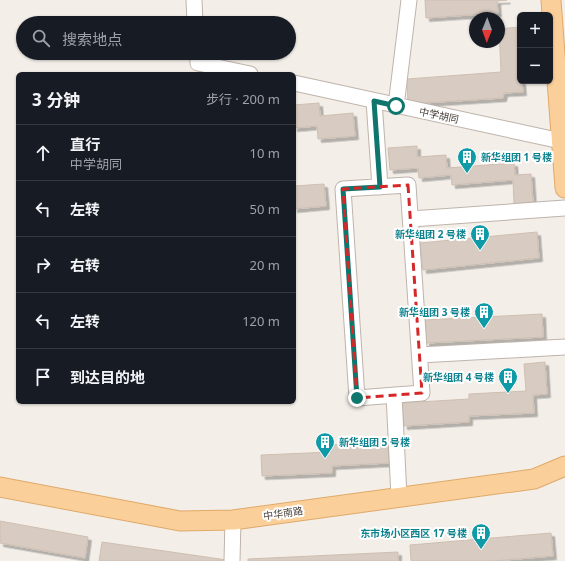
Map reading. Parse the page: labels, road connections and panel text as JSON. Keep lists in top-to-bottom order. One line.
{"streets":{"main road":["中华南路"],"street":["中学胡同"]},"places":{"building":["新华组团 1 号楼","新华组团 2 号楼","新华组团 3 号楼","新华组团 4 号楼","新华组团 5 号楼","东市场小区西区 17 号楼"]},"north":"bottom","page":{"map_buttons":["+","−"],"search":"搜索地点","heading":["3 分钟","步行 · 200 m"],"list":[["直行","中学胡同","10 m"],["左转","50 m"],["右转","20 m"],["左转","120 m"],"到达目的地"]}}
